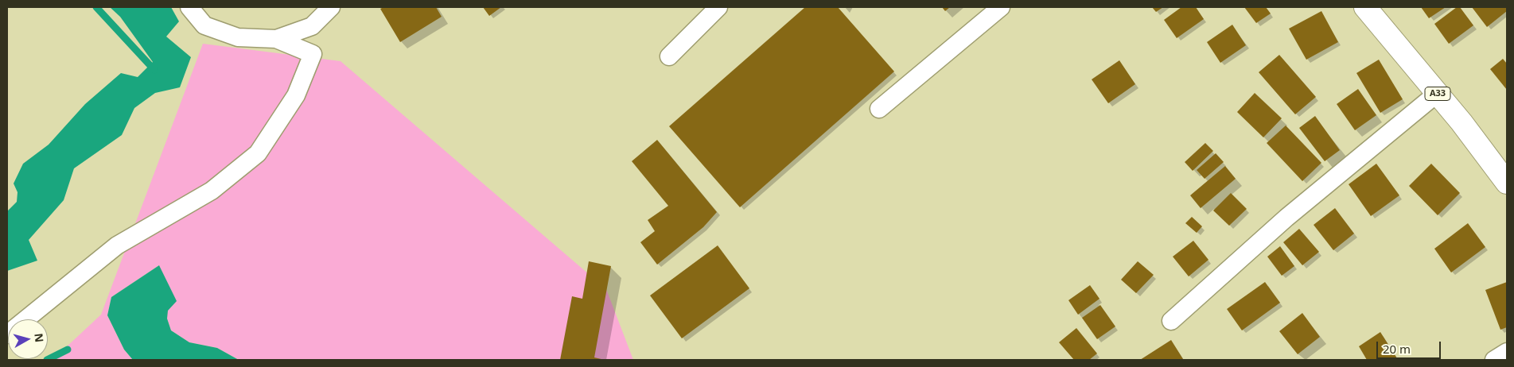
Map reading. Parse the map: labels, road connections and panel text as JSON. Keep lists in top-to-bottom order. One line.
{"streets":{"highway":["A33"]},"scale_bar":"20 m","north":"right"}
